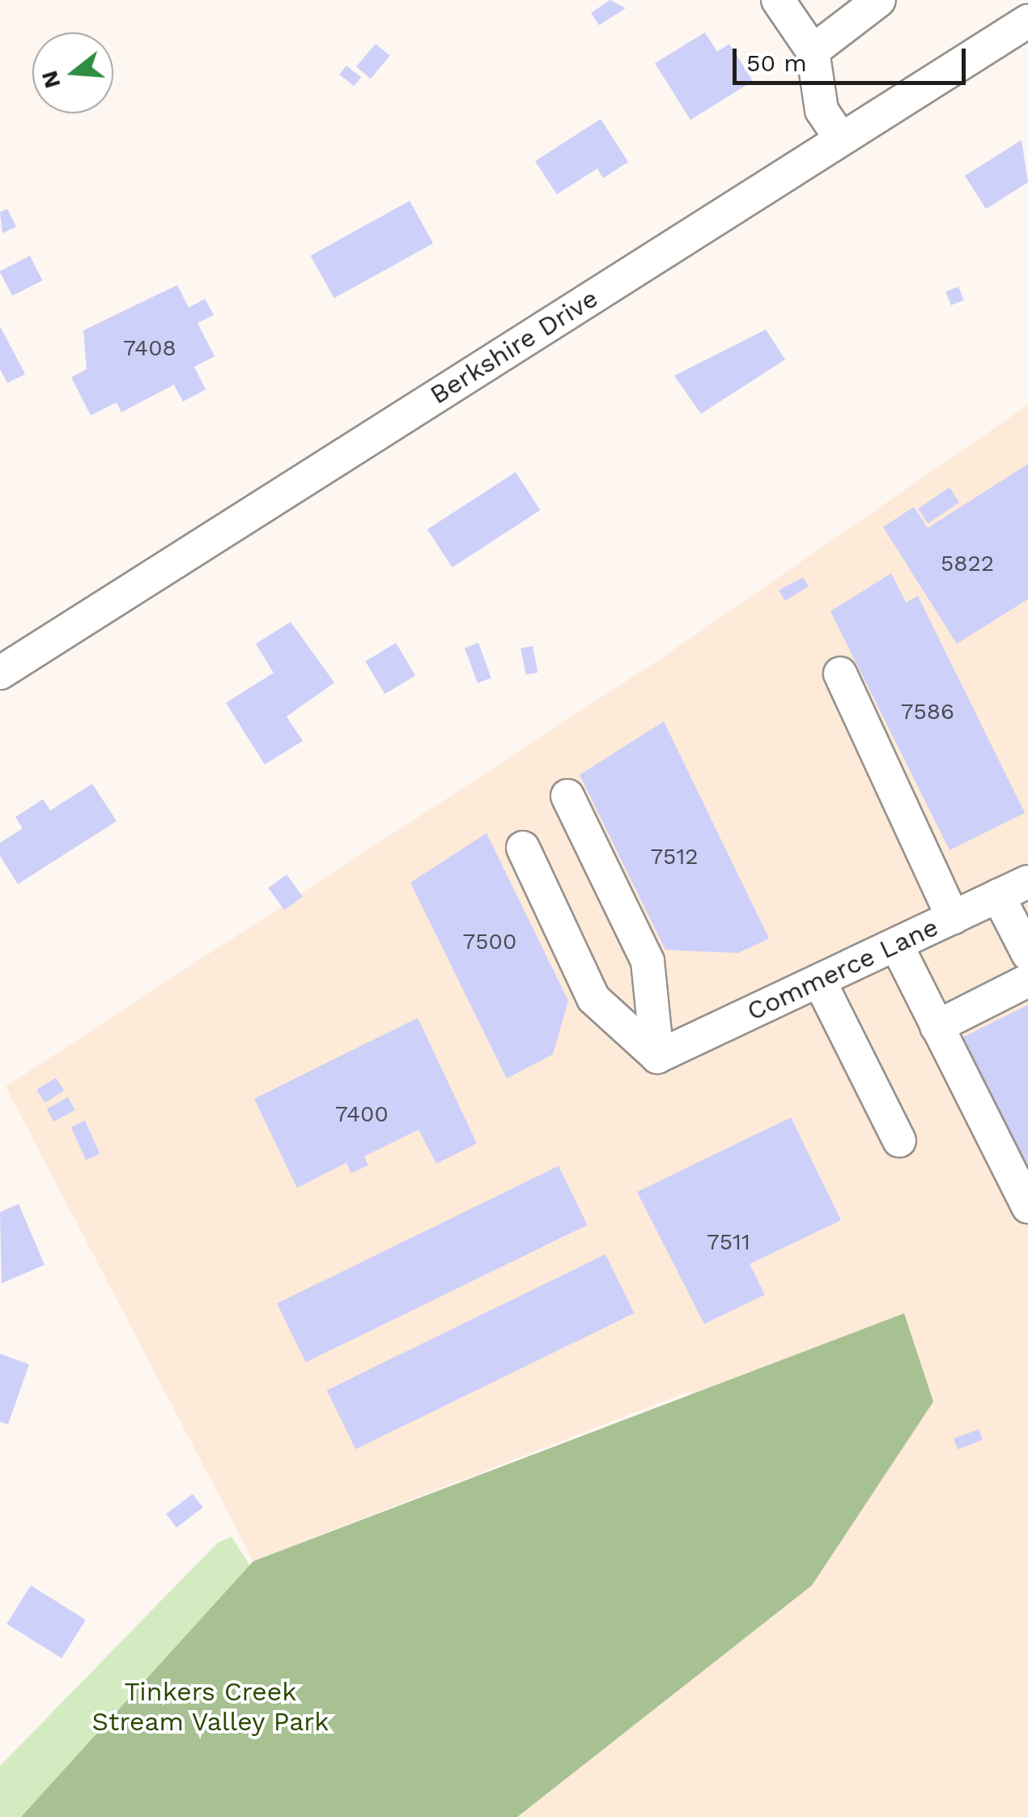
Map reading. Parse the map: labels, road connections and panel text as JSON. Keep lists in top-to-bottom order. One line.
{"streets":{"street":["Berkshire Drive","Commerce Lane"]},"parks":["Tinkers Creek Stream Valley Park"],"house_numbers":["7408","5822","7586","7512","7500","7400","7511"],"scale_bar":"50 m","north":"left"}
